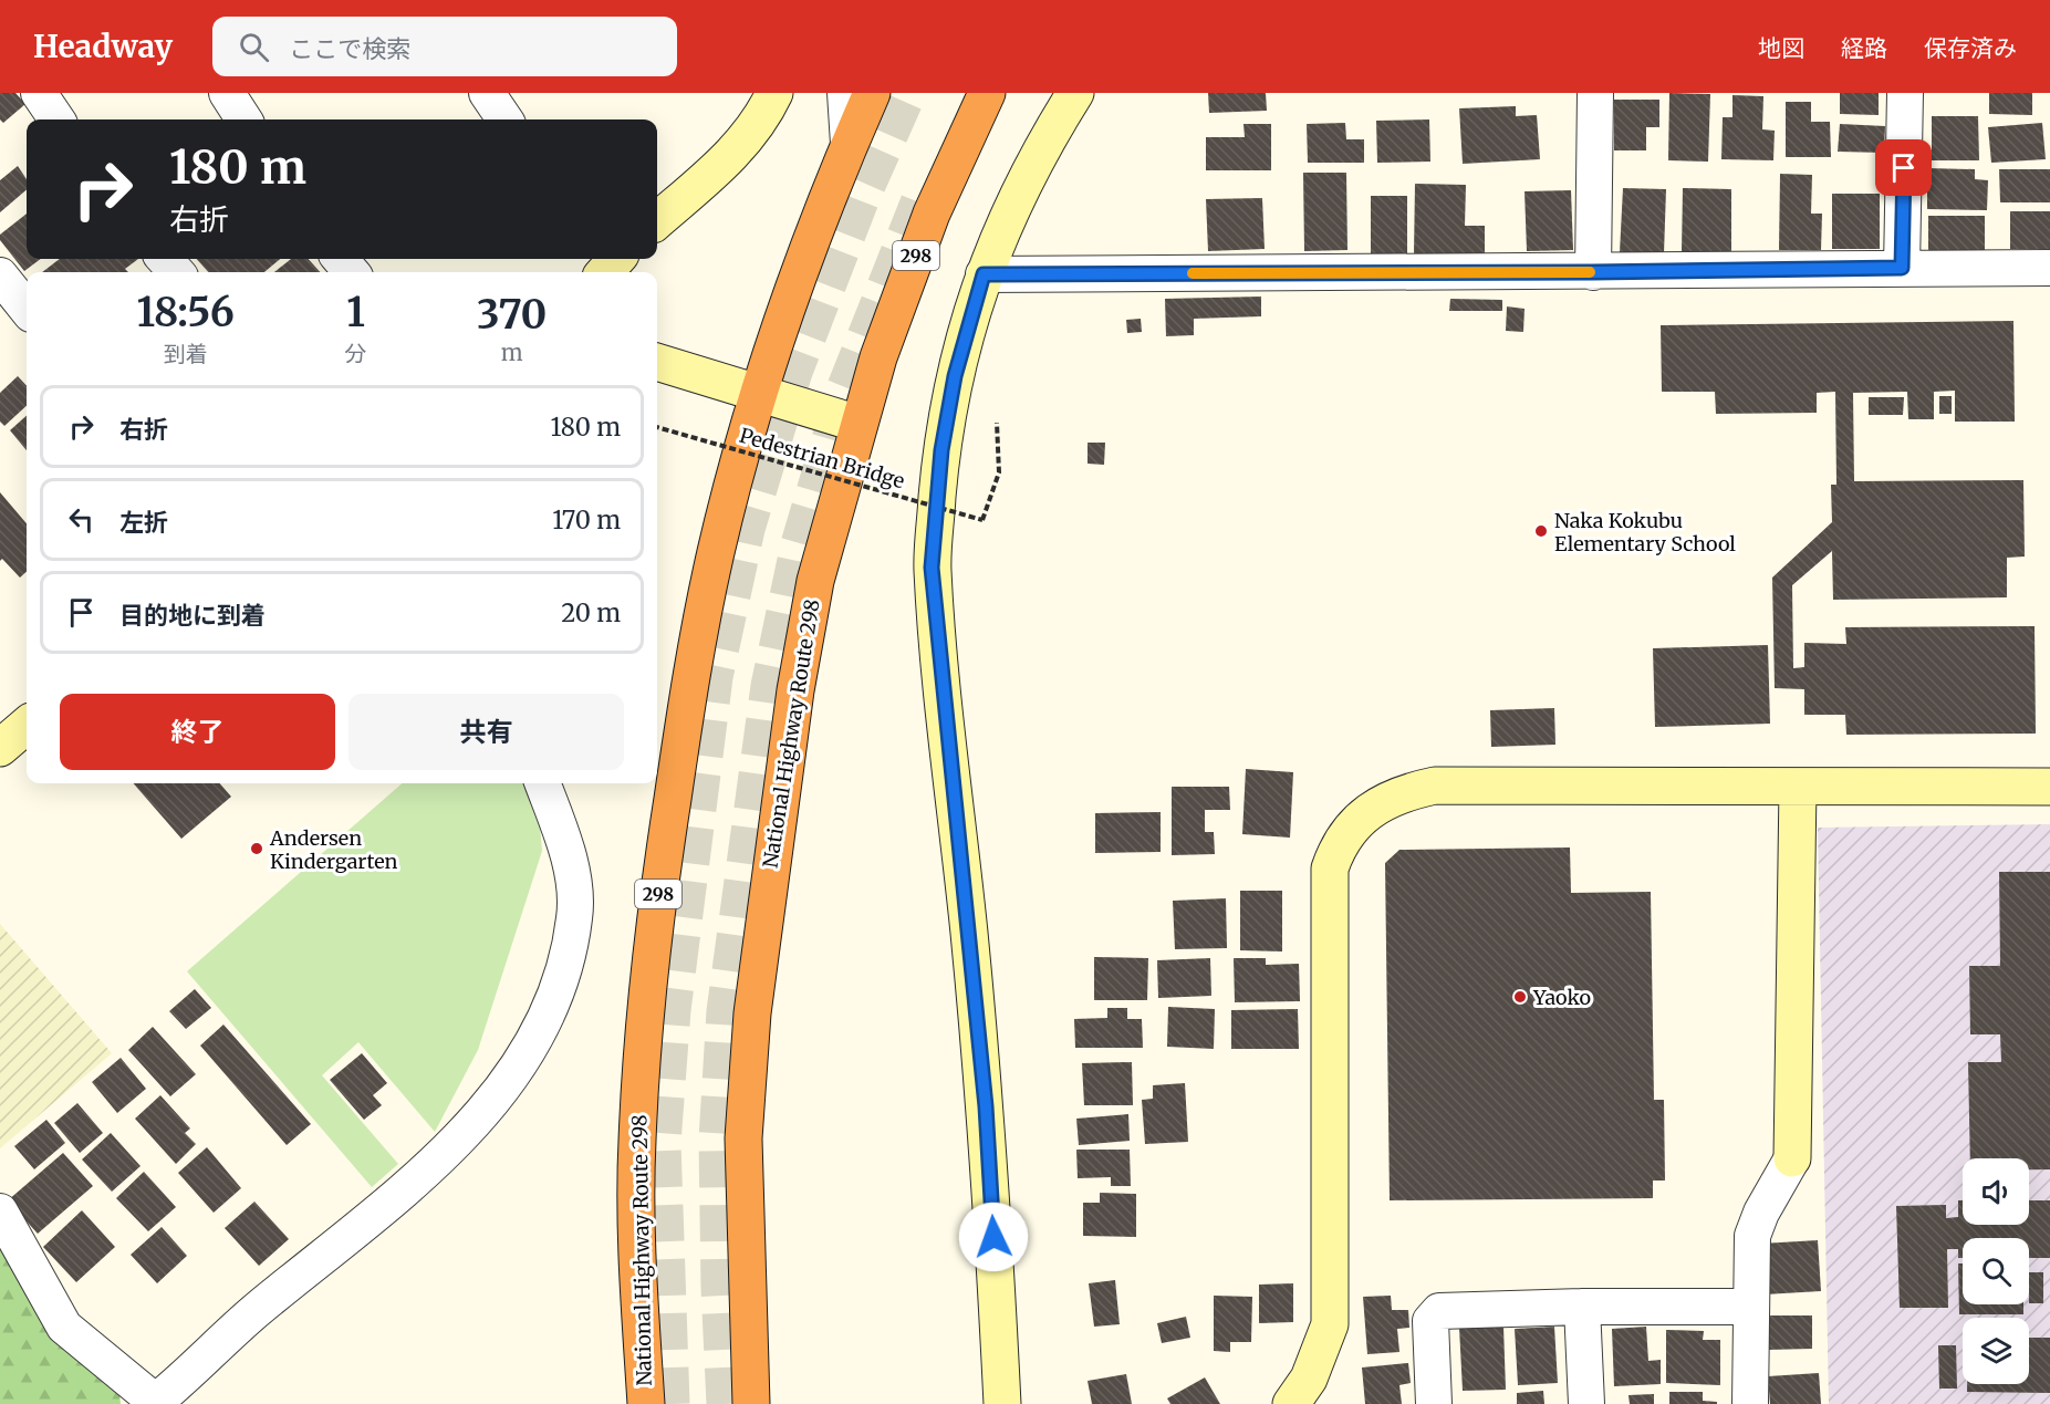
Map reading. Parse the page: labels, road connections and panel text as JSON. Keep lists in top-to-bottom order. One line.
{"streets":{"highway":["298","National Highway Route 298"],"path":["Pedestrian Bridge"]},"places":["Naka Kokubu Elementary School","Andersen Kindergarten","Yaoko"],"page":{"header":"Headway","search":"ここで検索","nav":["地図","経路","保存済み"],"turn":["180 m","右折"],"eta":["18:56","到着","1","分","370","m"],"list":[{"name":"右折","value":"180 m"},{"name":"左折","value":"170 m"},{"name":"目的地に到着","value":"20 m"}],"buttons":["終了","共有"]}}
